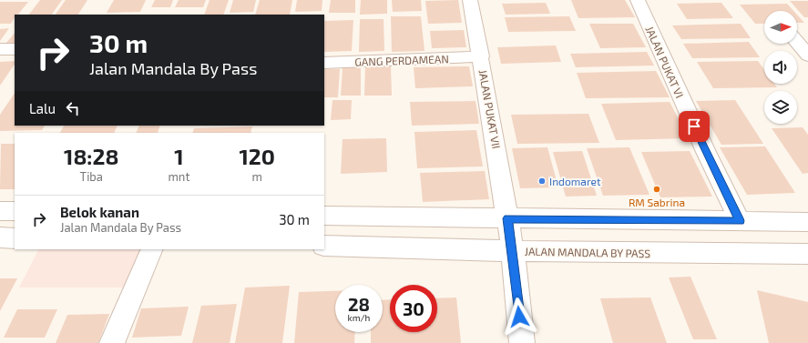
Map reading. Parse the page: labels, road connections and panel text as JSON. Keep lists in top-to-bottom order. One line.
{"streets":{"street":["GANG PERDAMEAN","JALAN PUKAT VI","JALAN PUKAT VII","JALAN MANDALA BY PASS"]},"crossings":[["GANG PERDAMEAN","JALAN PUKAT VII"],["JALAN PUKAT VII","JALAN MANDALA BY PASS"]],"places":["Indomaret","RM Sabrina"],"north":"right","page":{"turn":["30 m","Jalan Mandala By Pass"],"then":"Lalu","eta":["18:28","Tiba","1","mnt","120","m"],"list":[{"name":"Belok kanan","note":"Jalan Mandala By Pass","value":"30 m"}],"speed":"28 km/h","limit":"30"}}
